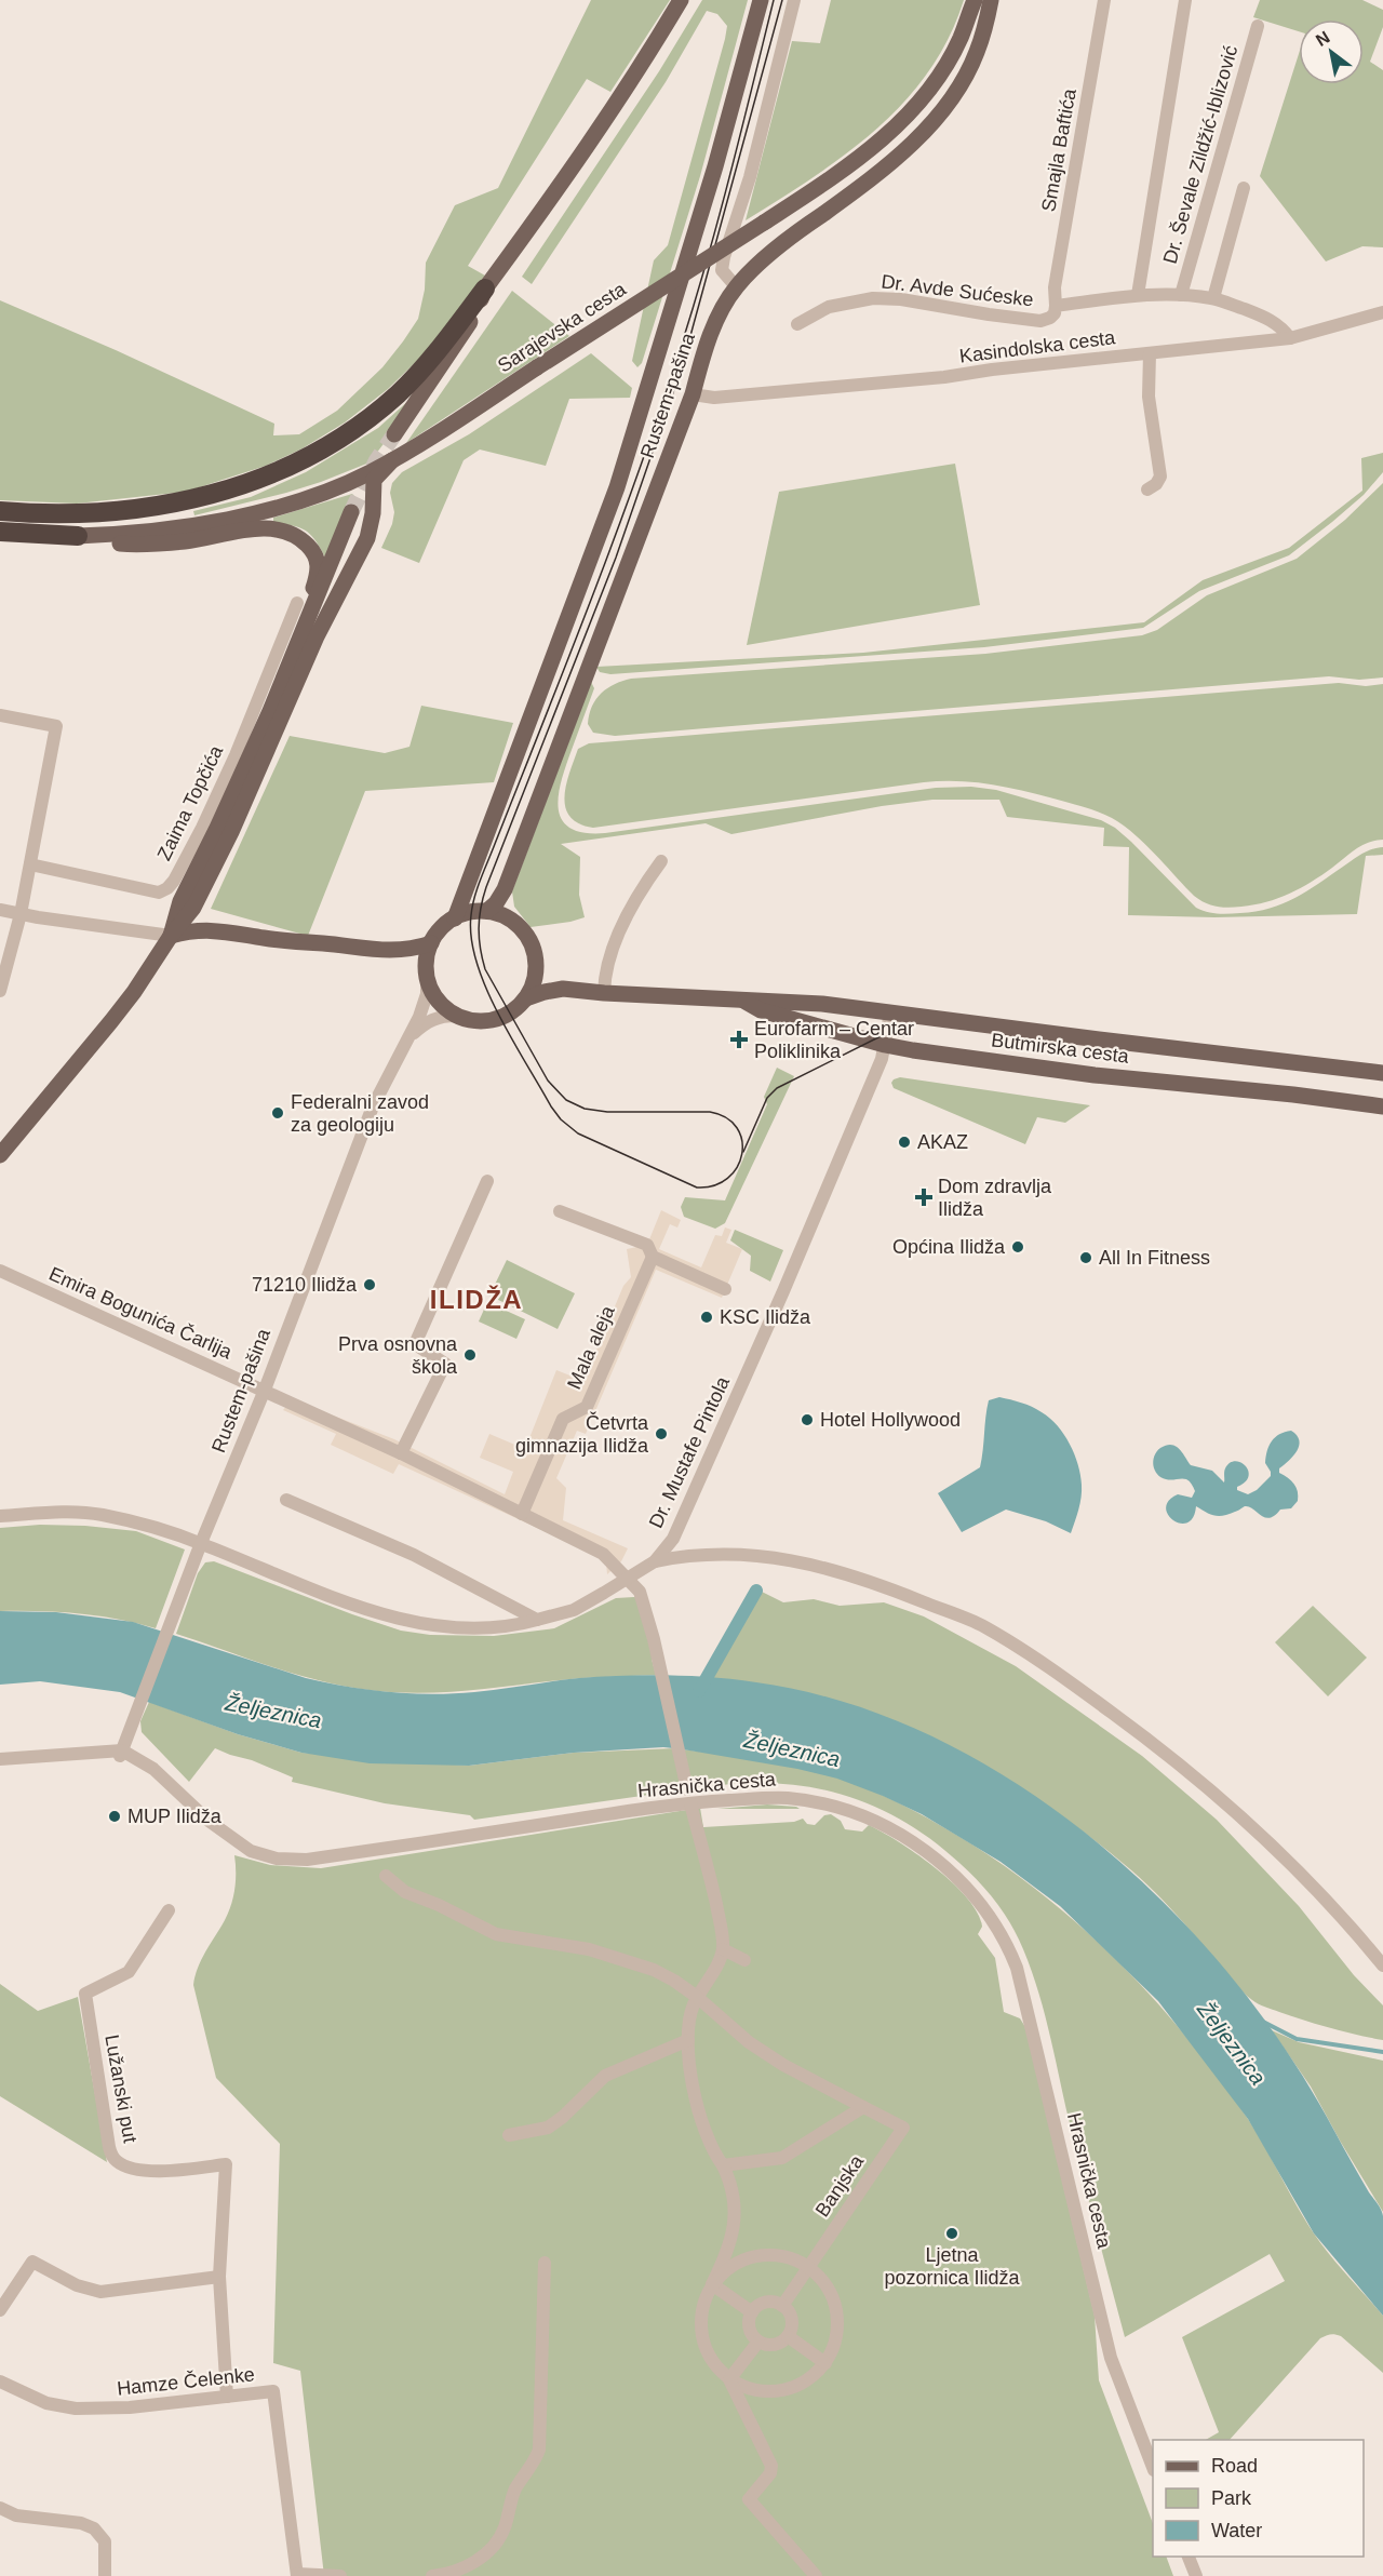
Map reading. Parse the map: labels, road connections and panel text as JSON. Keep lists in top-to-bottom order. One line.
{"streets":{"main road":["Sarajevska cesta","Rustem-pašina","Butmirska cesta"],"street":["Smajla Baftića","Dr. Ševale Zildžić-Iblizović","Dr. Avde Sućeske","Kasindolska cesta","Zaima Topčića","Emira Bogunića Čarlija","Mala aleja","Dr. Mustafe Pintola","Hrasnička cesta","Lužanski put","Banjska","Hamze Čelenke"]},"crossings":[["Smajla Baftića","Dr. Avde Sućeske"],["Dr. Ševale Zildžić-Iblizović","Dr. Avde Sućeske"],["Dr. Avde Sućeske","Kasindolska cesta"],["Kasindolska cesta","Rustem-pašina"],["Rustem-pašina","Butmirska cesta"],["Rustem-pašina","Emira Bogunića Čarlija"],["Rustem-pašina","Dr. Mustafe Pintola"],["Rustem-pašina","Hrasnička cesta"],["Butmirska cesta","Dr. Mustafe Pintola"],["Lužanski put","Hamze Čelenke"]],"districts":["ILIDŽA"],"water":["Željeznica"],"places":{"health":["Eurofarm – Centar Poliklinika","Dom zdravlja Ilidža"],"other":["Federalni zavod za geologiju","AKAZ","Općina Ilidža","All In Fitness","71210 Ilidža","KSC Ilidža","Prva osnovna škola","Hotel Hollywood","Četvrta gimnazija Ilidža","MUP Ilidža","Ljetna pozornica Ilidža"]},"legend":["Road","Park","Water"],"north":"top left"}
